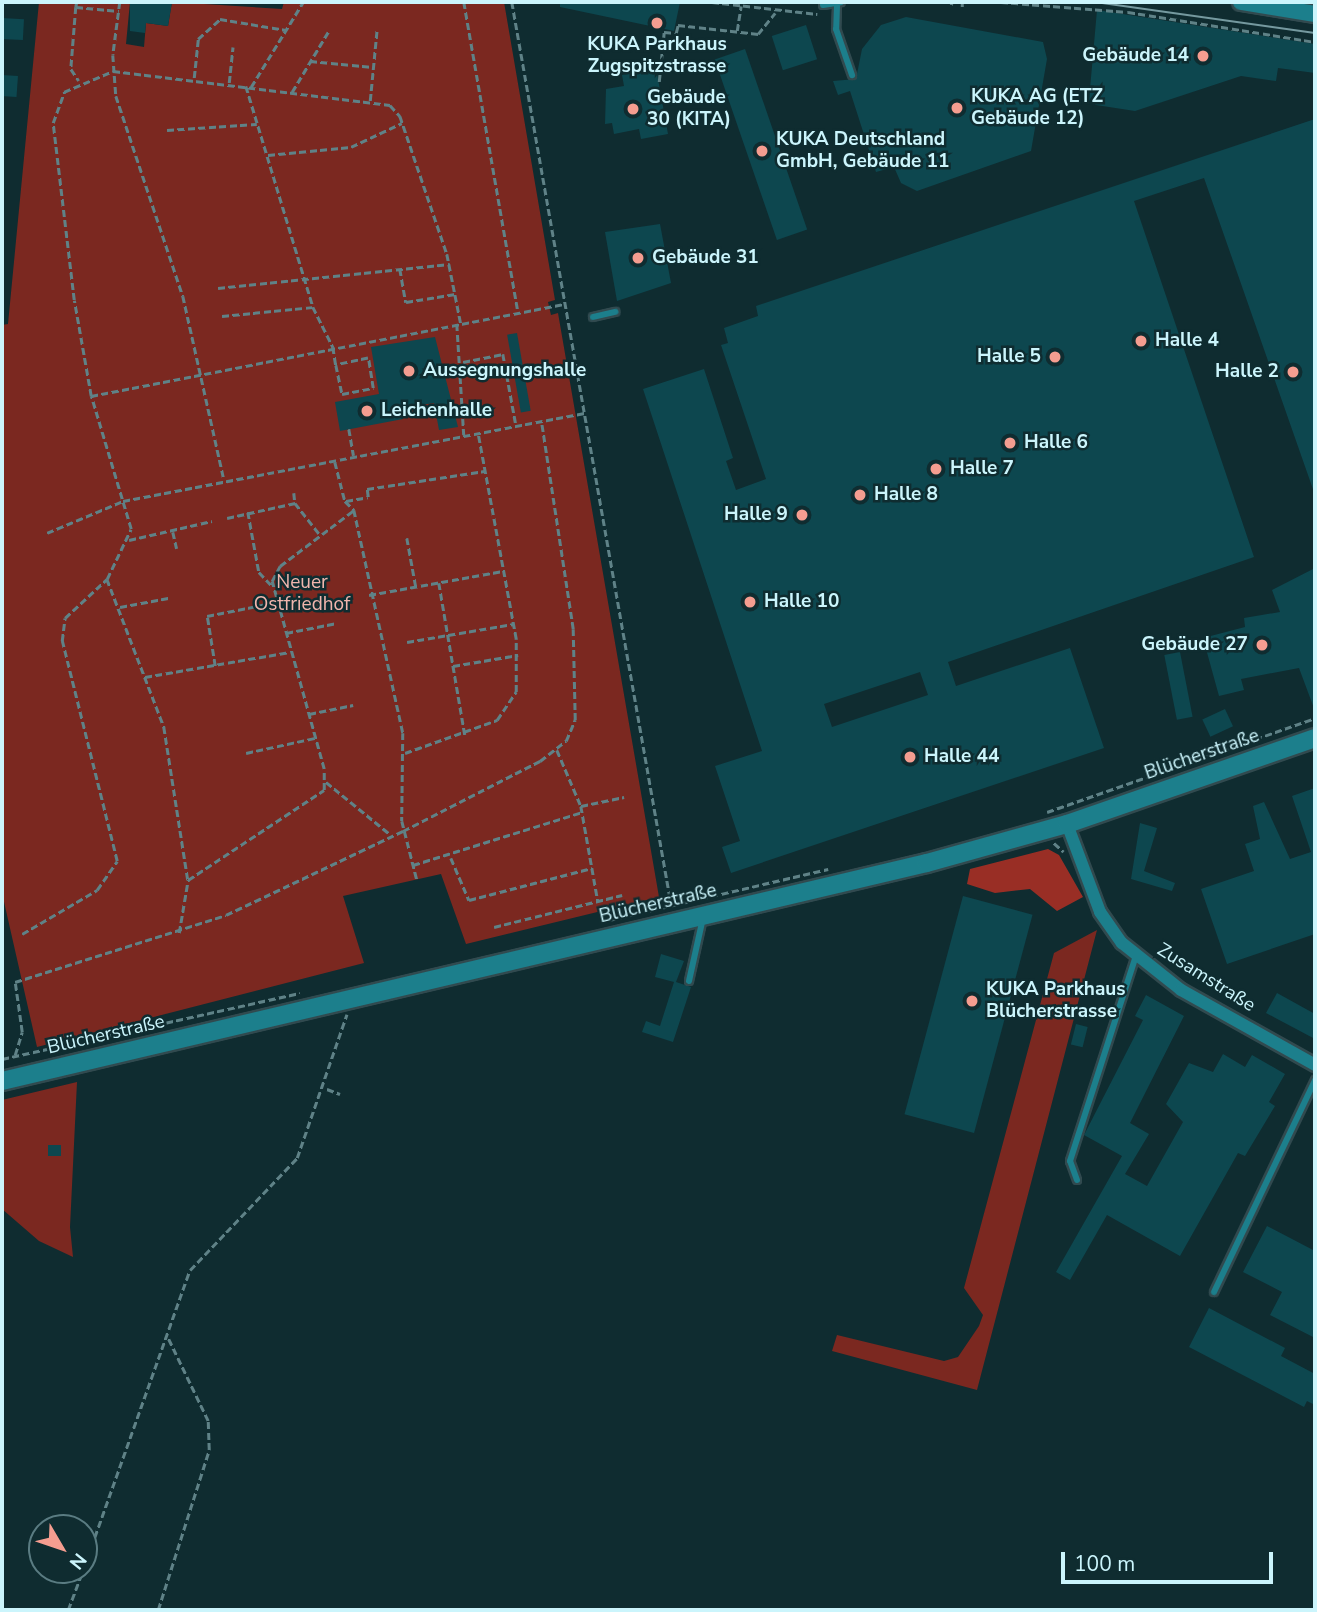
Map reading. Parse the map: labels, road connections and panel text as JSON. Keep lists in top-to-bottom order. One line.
{"streets":{"main road":["Blücherstraße"],"street":["Zusamstraße"]},"crossings":[["Blücherstraße","Zusamstraße"]],"parks":["Neuer Ostfriedhof"],"places":["KUKA Parkhaus Zugspitzstrasse","Gebäude 14","KUKA AG (ETZ Gebäude 12)","Gebäude 30 (KITA)","KUKA Deutschland GmbH, Gebäude 11","Gebäude 31","Halle 4","Halle 5","Aussegnungshalle","Halle 2","Leichenhalle","Halle 6","Halle 7","Halle 8","Halle 9","Halle 10","Gebäude 27","Halle 44","KUKA Parkhaus Blücherstrasse"],"scale_bar":"100 m","north":"bottom right"}
